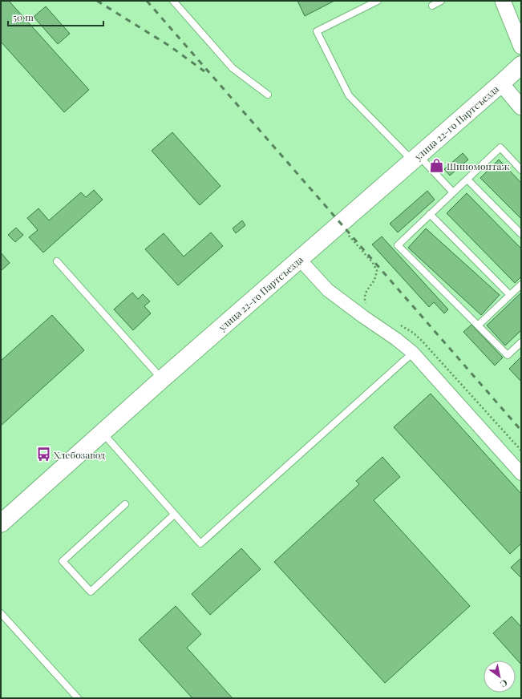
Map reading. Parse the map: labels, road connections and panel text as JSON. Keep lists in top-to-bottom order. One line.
{"streets":{"main road":["улица 22-го Партсъезда"]},"places":{"shop":["Шиномонтаж"],"bus stop":["Хлебозавод"]},"scale_bar":"50 m","north":"bottom right"}
